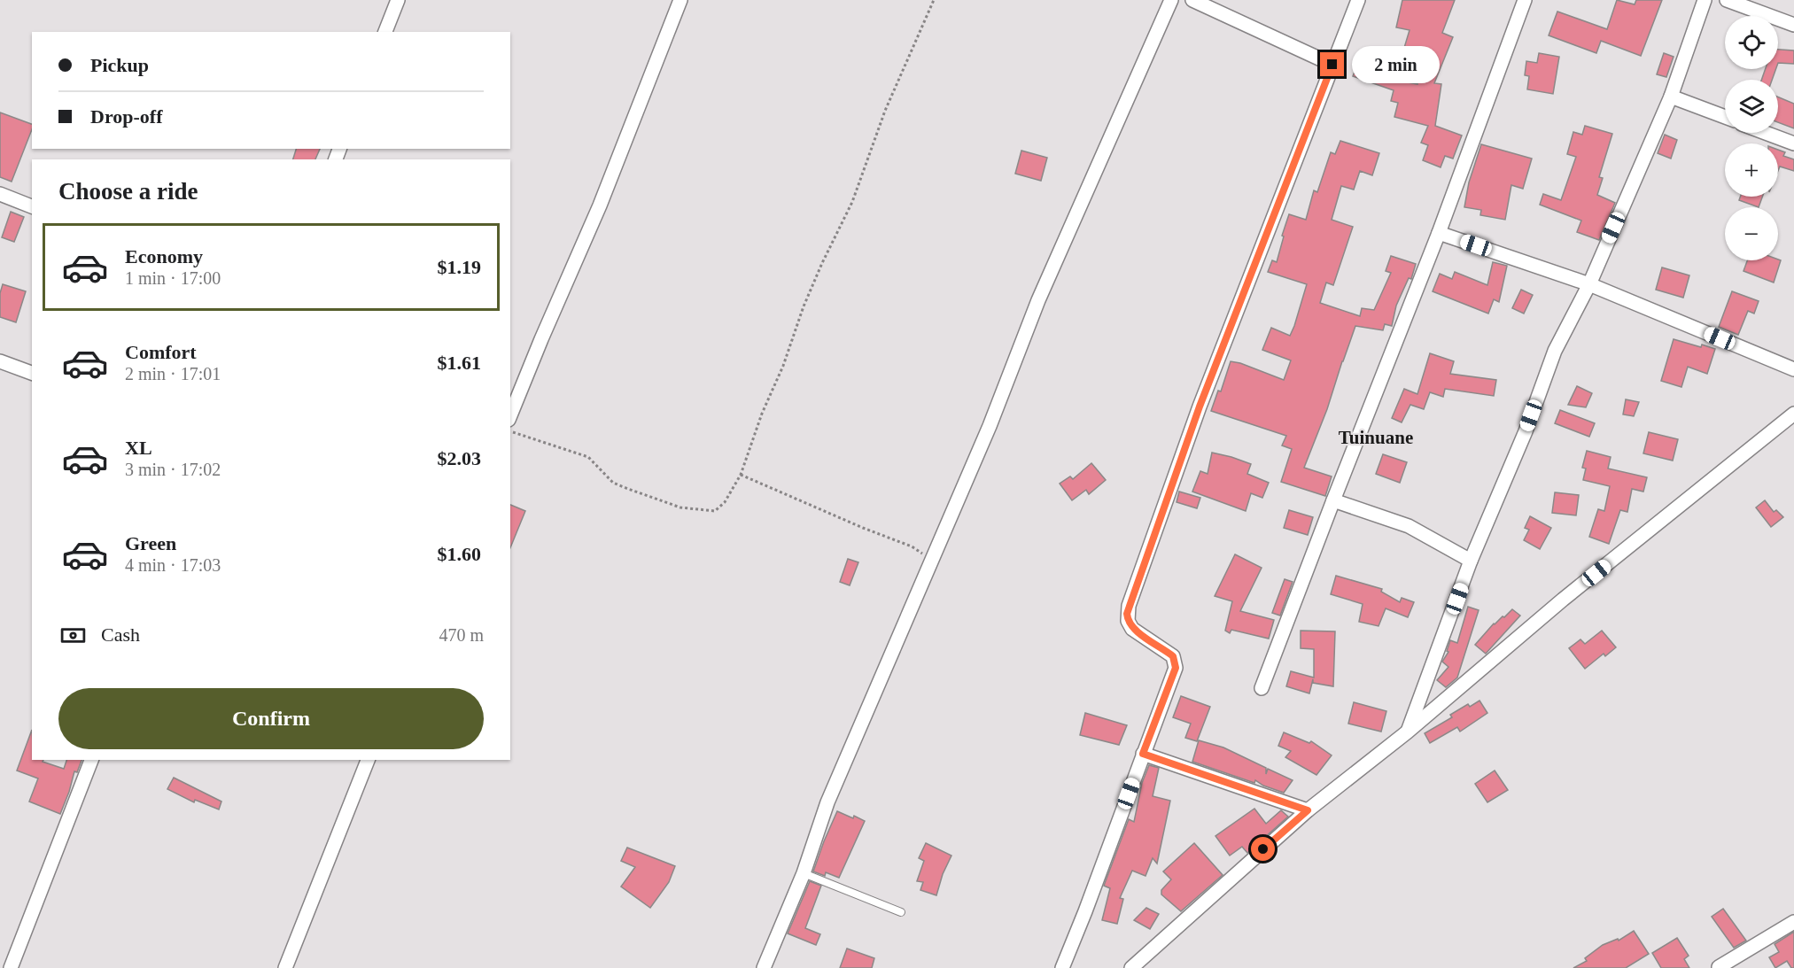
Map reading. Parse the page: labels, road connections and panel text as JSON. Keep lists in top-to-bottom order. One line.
{"districts":["Tuinuane"],"page":{"map_buttons":["+","−"],"banner":["Pickup","Drop-off"],"bubble":"2 min","heading":"Choose a ride","list":[{"name":"Economy","note":"1 min · 17:00","value":"$1.19"},{"name":"Comfort","note":"2 min · 17:01","value":"$1.61"},{"name":"XL","note":"3 min · 17:02","value":"$2.03"},{"name":"Green","note":"4 min · 17:03","value":"$1.60"}],"pay":["Cash","470 m"],"buttons":"Confirm"}}
